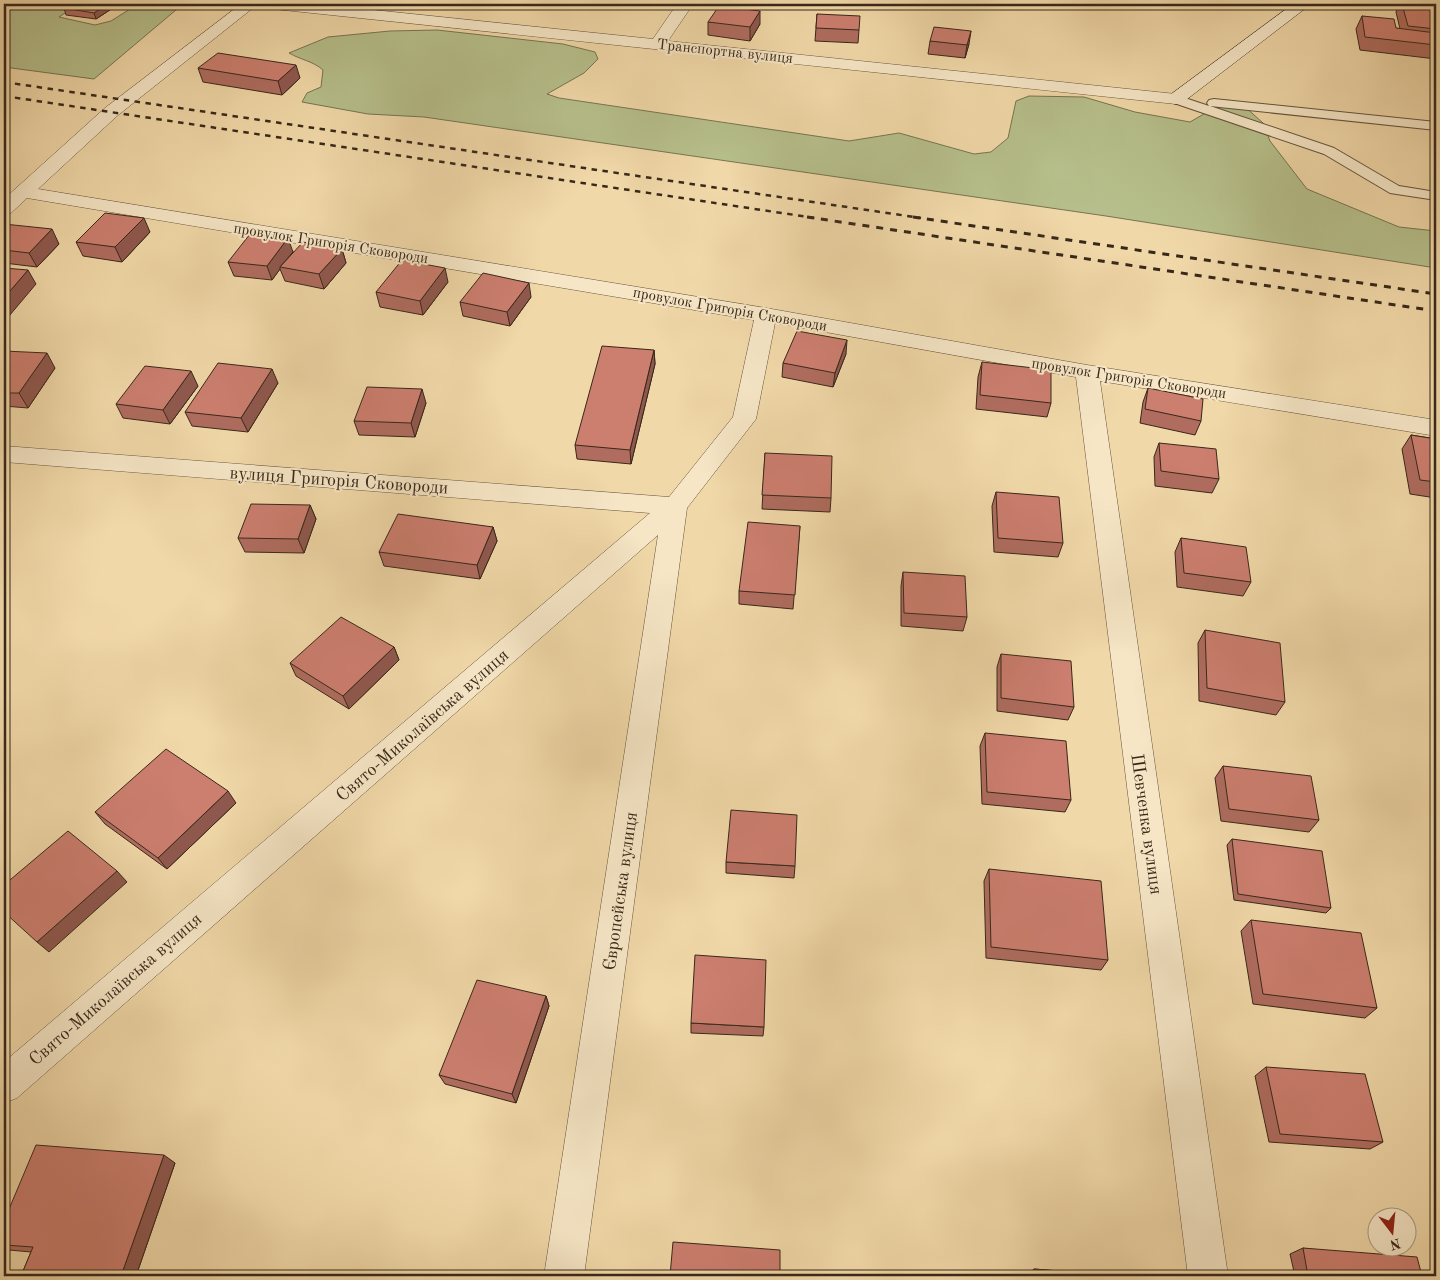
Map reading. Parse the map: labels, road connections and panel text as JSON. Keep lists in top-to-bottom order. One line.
{"streets":{"street":["Транспортна вулиця","провулок Григорія Сковороди","вулиця Григорія Сковороди","Свято-Миколаївська вулиця","Шевченка вулиця","Європейська вулиця"]},"crossings":[["провулок Григорія Сковороди","Свято-Миколаївська вулиця"],["провулок Григорія Сковороди","Шевченка вулиця"],["вулиця Григорія Сковороди","Свято-Миколаївська вулиця"],["вулиця Григорія Сковороди","Європейська вулиця"],["Свято-Миколаївська вулиця","Європейська вулиця"]],"north":"bottom"}
